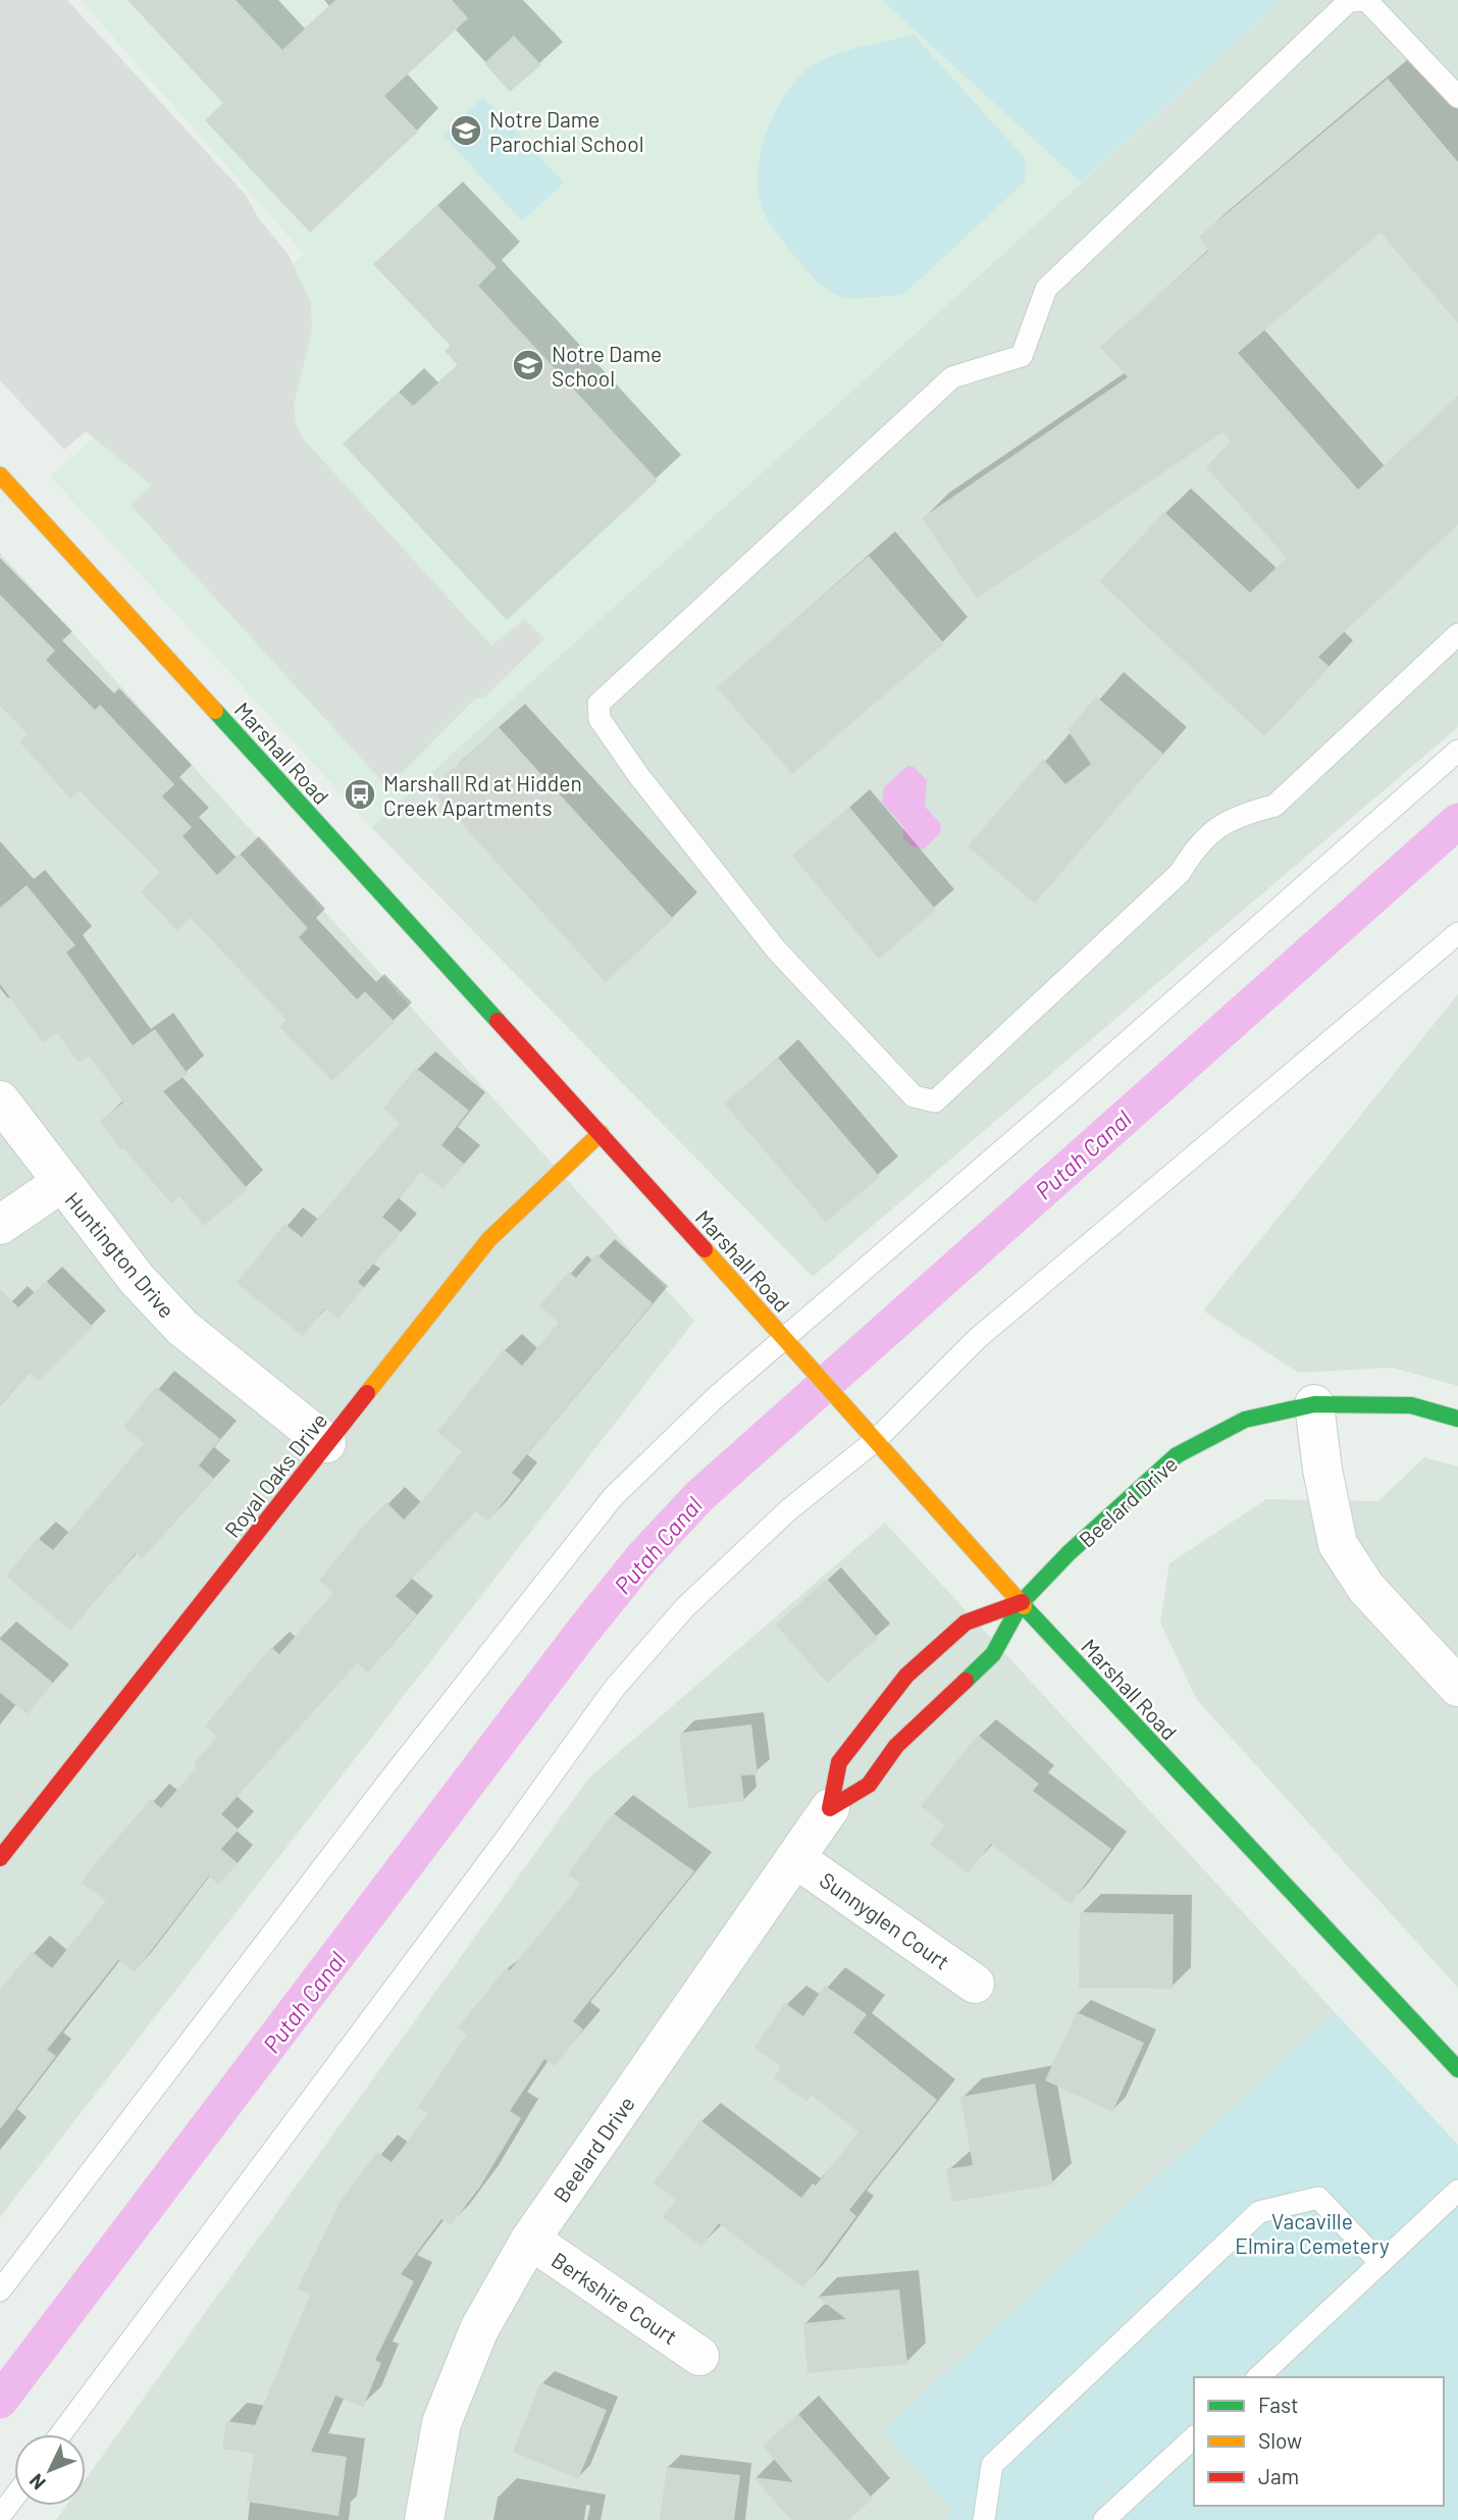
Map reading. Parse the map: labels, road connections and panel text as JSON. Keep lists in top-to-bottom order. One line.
{"streets":{"street":["Marshall Road","Huntington Drive","Royal Oaks Drive","Beelard Drive","Sunnyglen Court","Berkshire Court"]},"crossings":[["Marshall Road","Royal Oaks Drive"],["Marshall Road","Beelard Drive"],["Huntington Drive","Royal Oaks Drive"],["Beelard Drive","Sunnyglen Court"],["Beelard Drive","Berkshire Court"]],"water":["Putah Canal"],"parks":["Vacaville Elmira Cemetery"],"places":{"school or university":["Notre Dame Parochial School","Notre Dame School"],"bus stop":["Marshall Rd at Hidden Creek Apartments"]},"legend":["Fast","Slow","Jam"],"north":"bottom left"}
